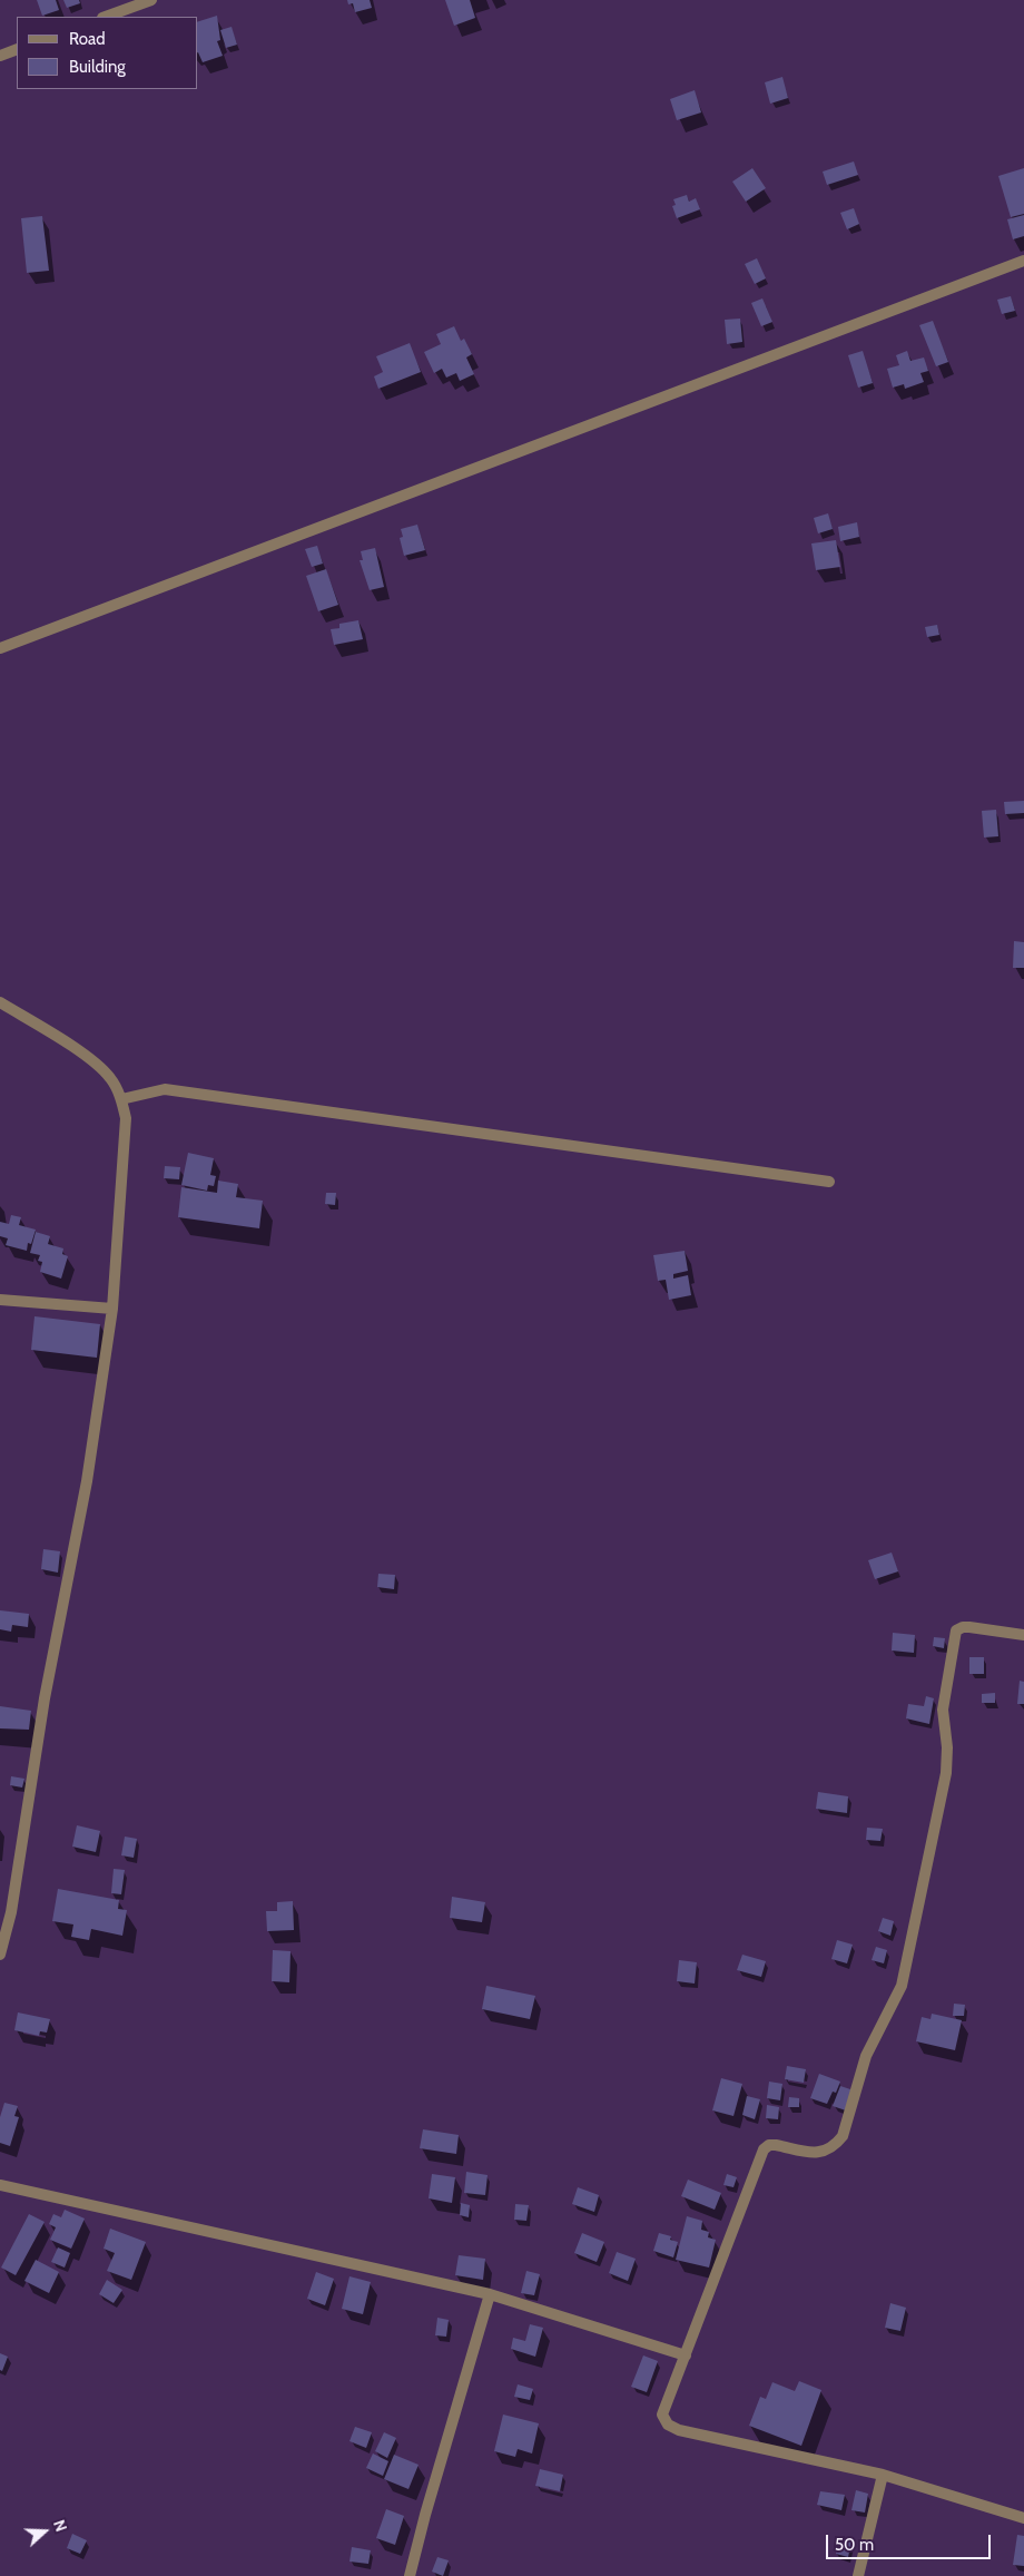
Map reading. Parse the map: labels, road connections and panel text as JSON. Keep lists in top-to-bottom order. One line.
{"legend":["Road","Building"],"scale_bar":"50 m","north":"right"}
